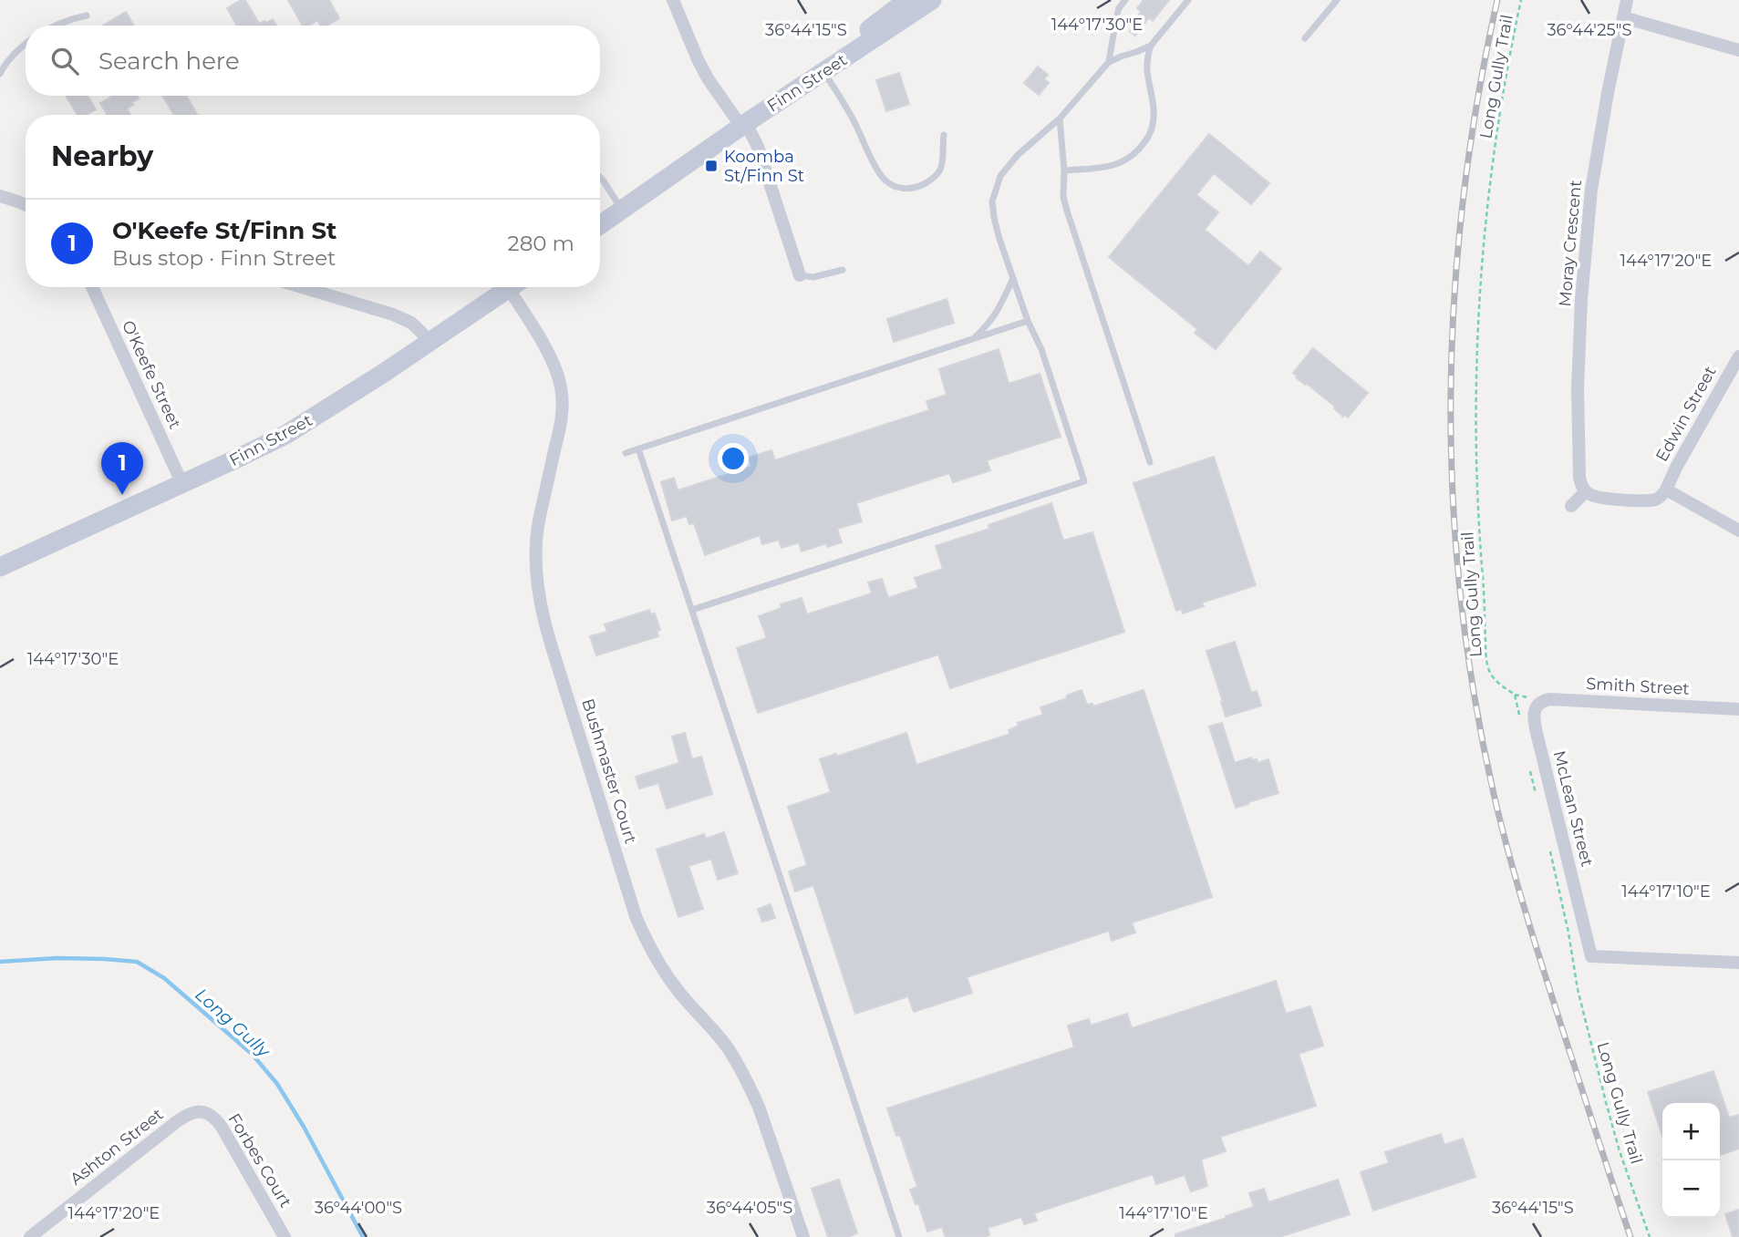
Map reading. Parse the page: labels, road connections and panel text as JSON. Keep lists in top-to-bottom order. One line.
{"streets":{"street":["Finn Street","Moray Crescent","O'Keefe Street","Edwin Street","Smith Street","Bushmaster Court","McLean Street","Ashton Street","Forbes Court"],"path":["Long Gully Trail"]},"crossings":[["Finn Street","O'Keefe Street"],["Smith Street","McLean Street"],["Ashton Street","Forbes Court"]],"water":["Long Gully"],"places":{"transit":["Koomba St/Finn St"]},"page":{"search":"Search here","heading":"Nearby","list":[{"mark":"1","name":"O'Keefe St/Finn St","note":"Bus stop · Finn Street","value":"280 m"}],"pins":"1","map_buttons":["+","−"]},"coordinates":["144°17'30\"E","36°44'15\"S","36°44'25\"S","144°17'20\"E","144°17'10\"E","36°44'00\"S","36°44'05\"S"]}
